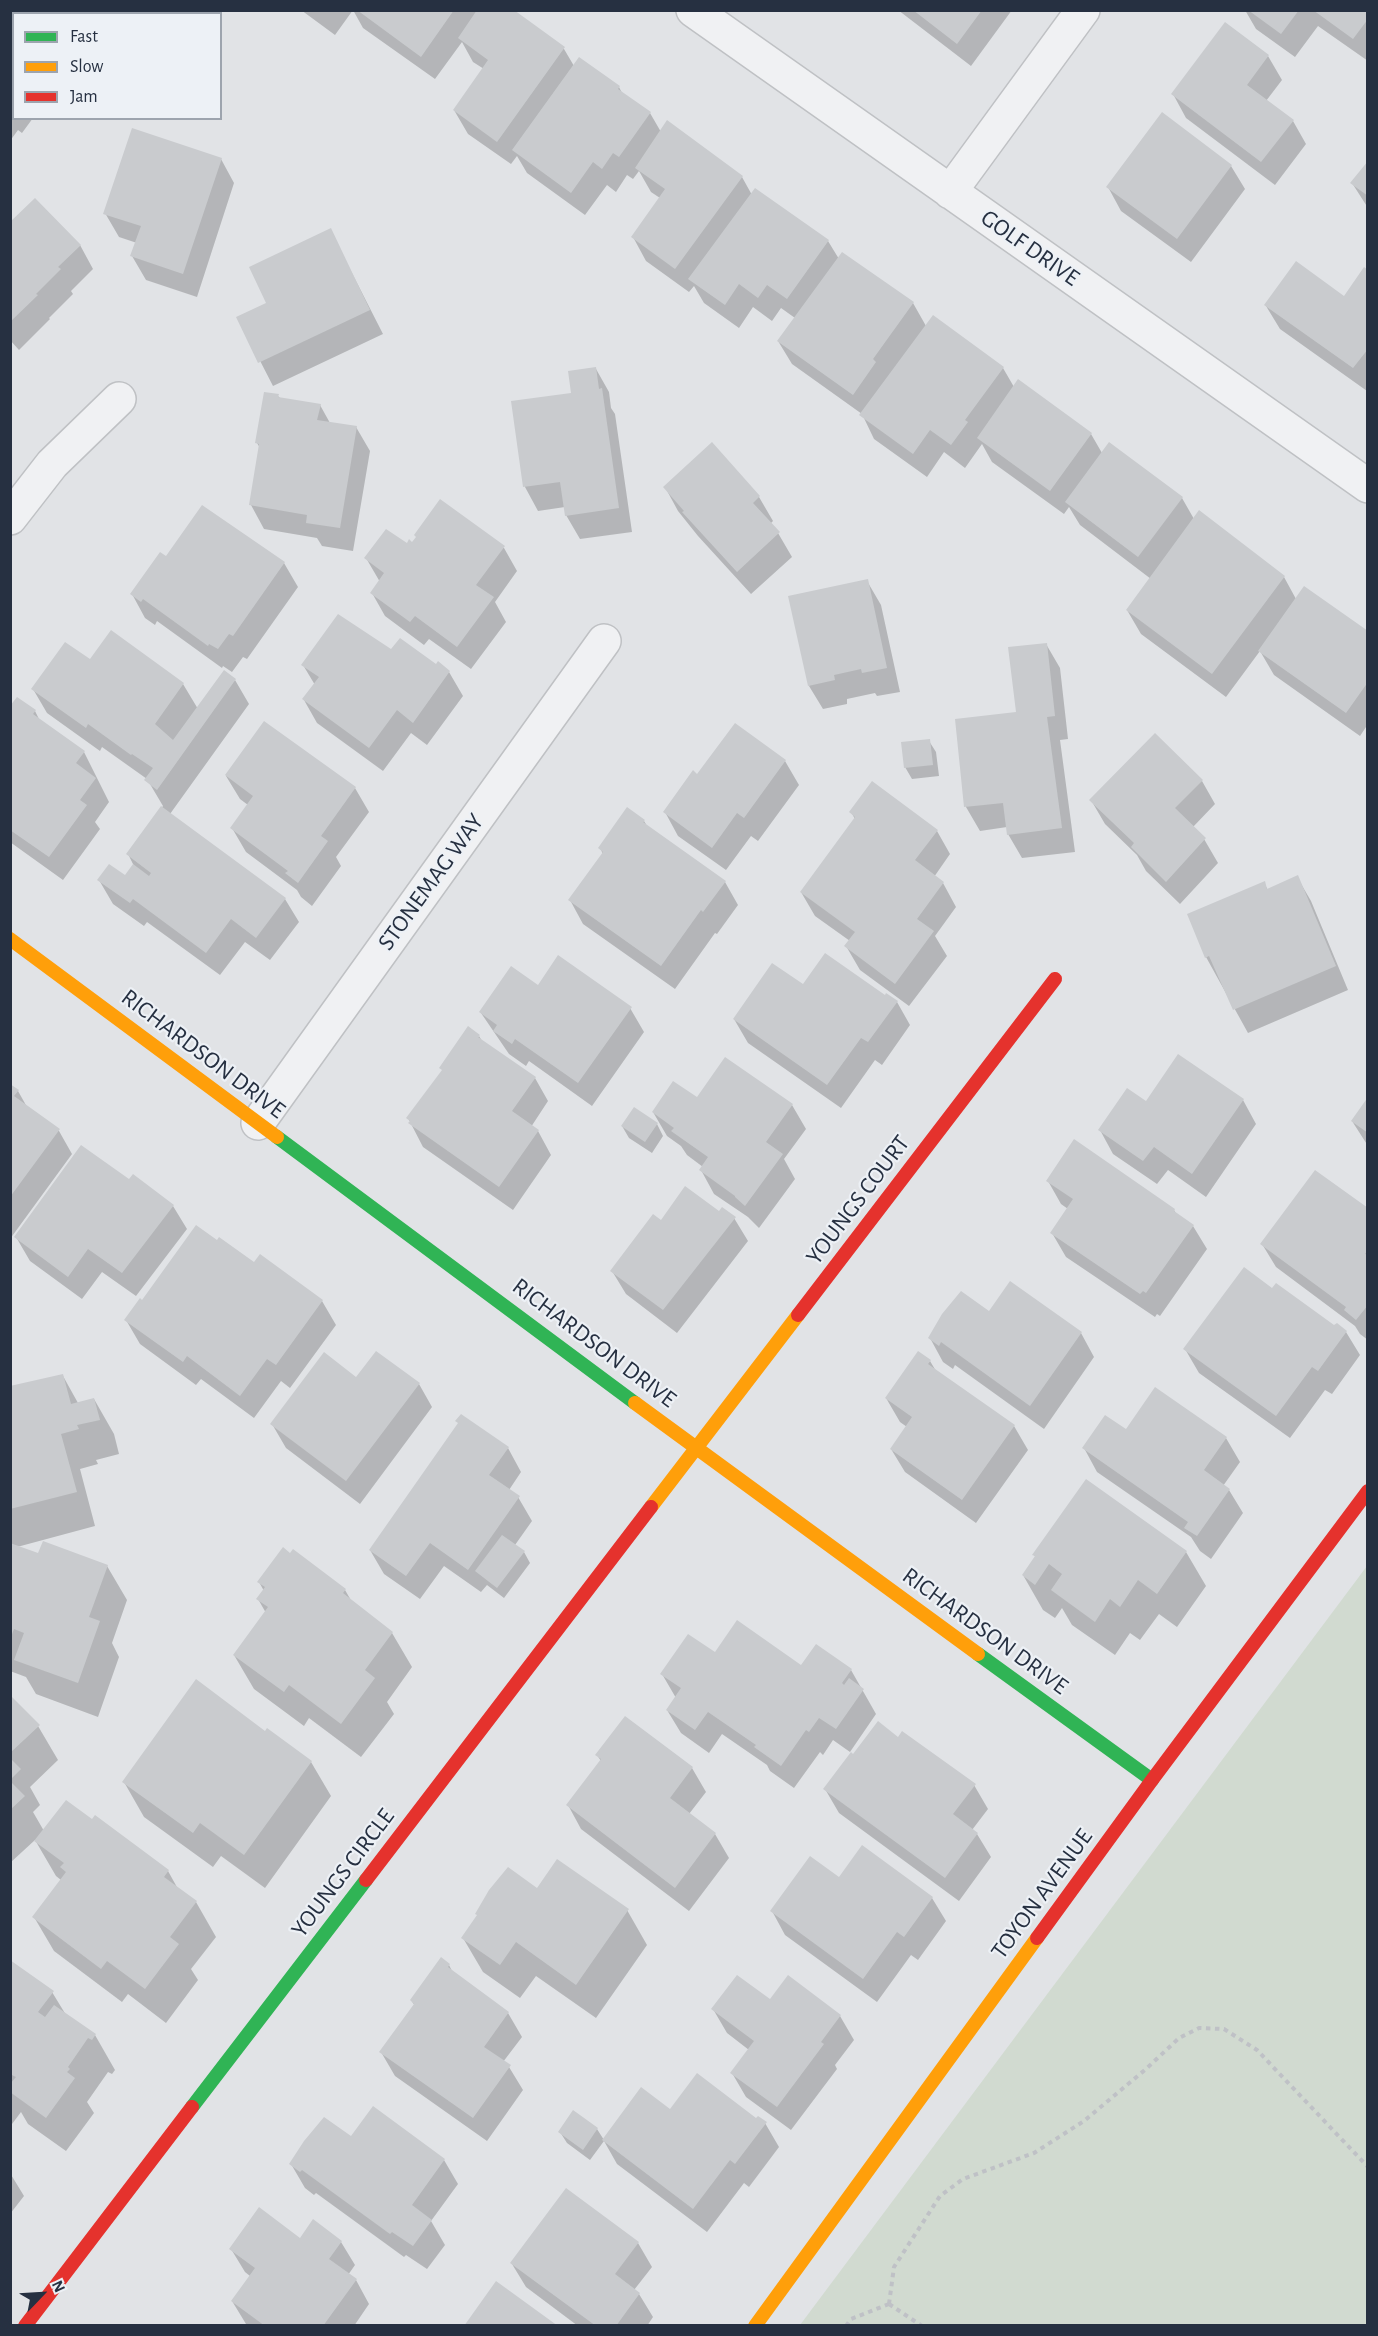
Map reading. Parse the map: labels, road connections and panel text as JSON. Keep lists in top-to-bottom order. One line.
{"streets":{"street":["GOLF DRIVE","STONEMAG WAY","RICHARDSON DRIVE","YOUNGS COURT","YOUNGS CIRCLE","TOYON AVENUE"]},"crossings":[["STONEMAG WAY","RICHARDSON DRIVE"],["RICHARDSON DRIVE","YOUNGS COURT"],["RICHARDSON DRIVE","YOUNGS CIRCLE"],["RICHARDSON DRIVE","TOYON AVENUE"],["YOUNGS COURT","YOUNGS CIRCLE"]],"legend":["Fast","Slow","Jam"],"north":"top right"}
